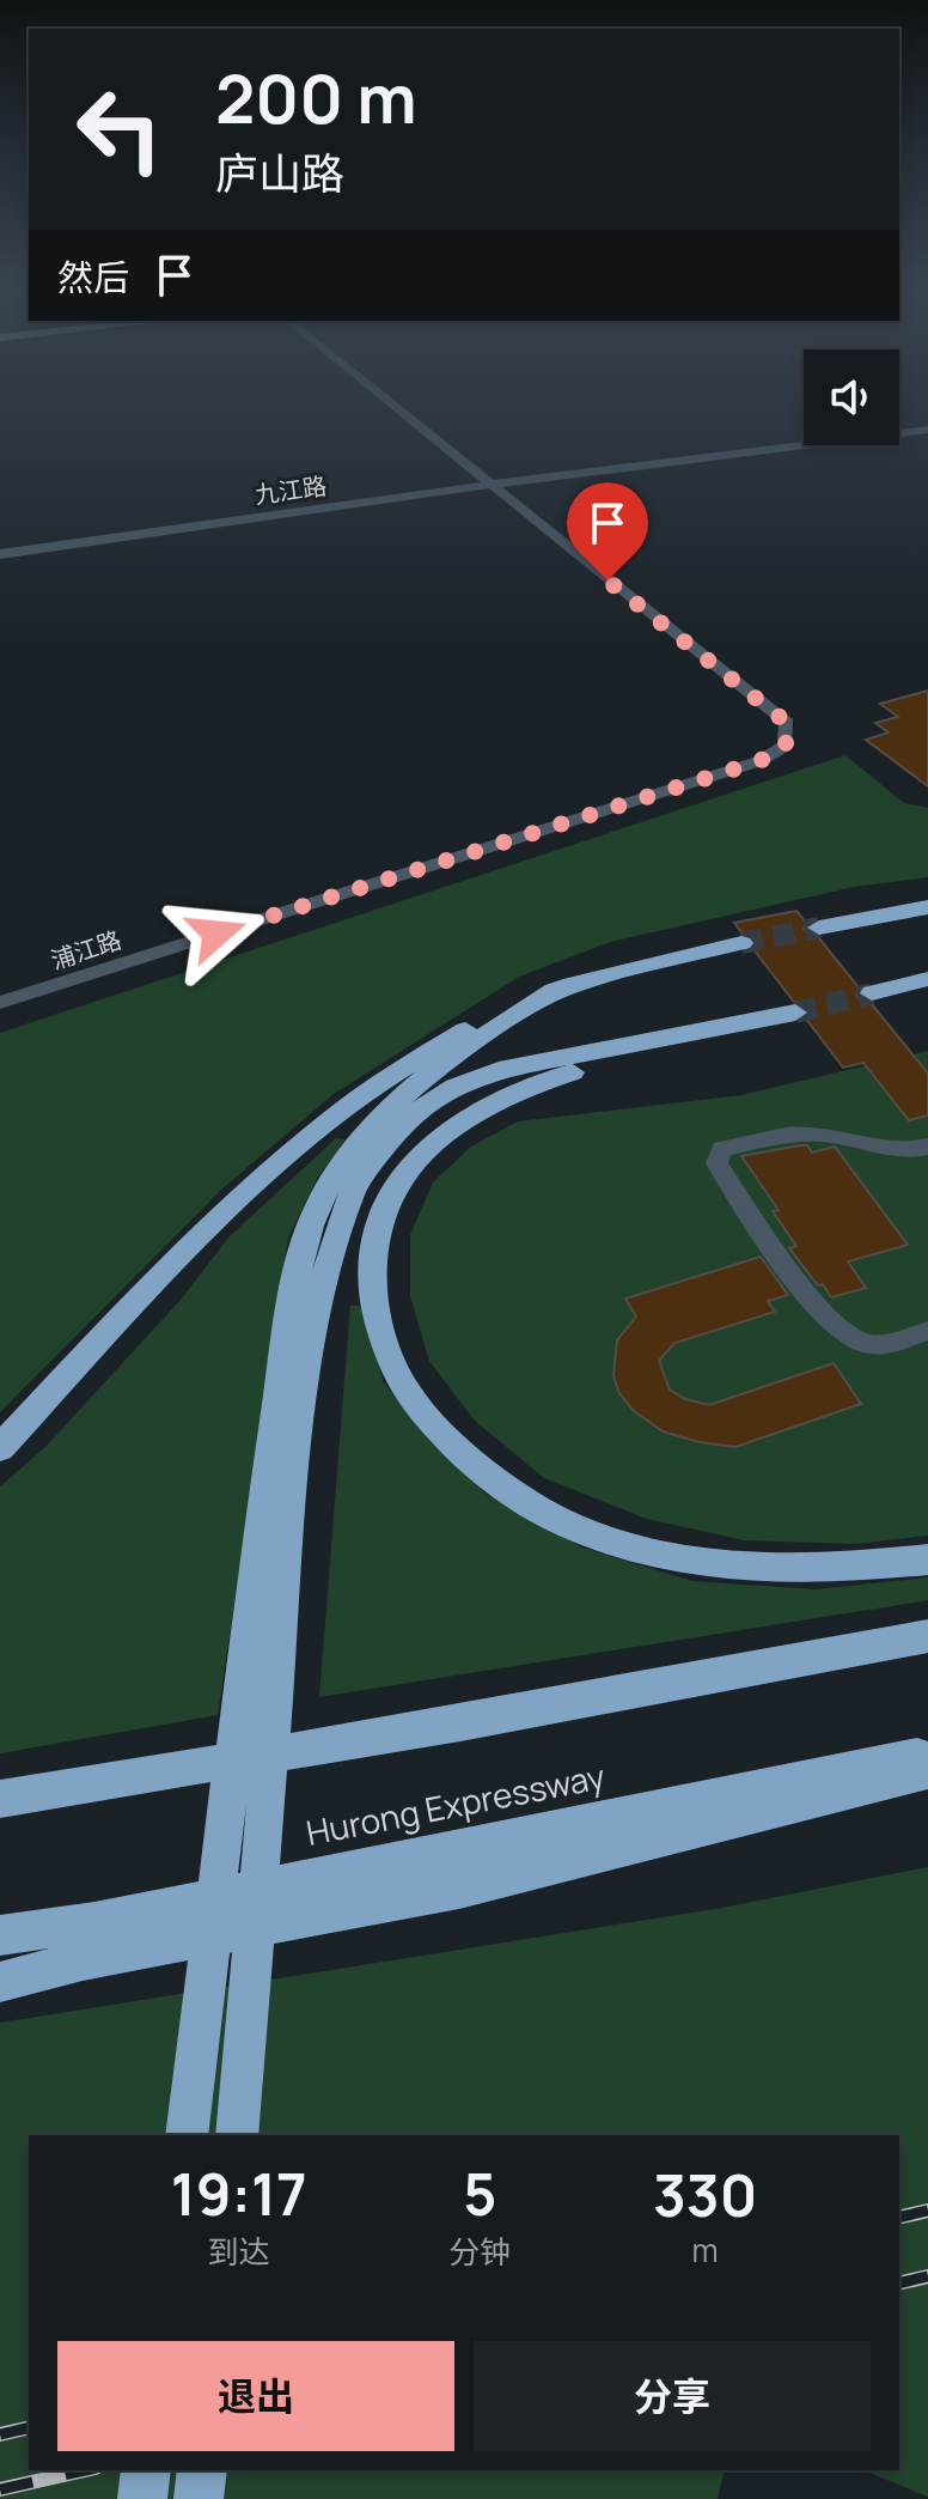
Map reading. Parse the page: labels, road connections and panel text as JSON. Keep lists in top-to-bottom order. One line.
{"streets":{"highway":["Hurong Expressway"],"street":["九江路","浦江路"]},"crossings":[["九江路","浦江路"]],"page":{"turn":["200 m","庐山路"],"then":"然后","eta":["19:17","到达","5","分钟","330","m"],"buttons":["退出","分享"]}}
